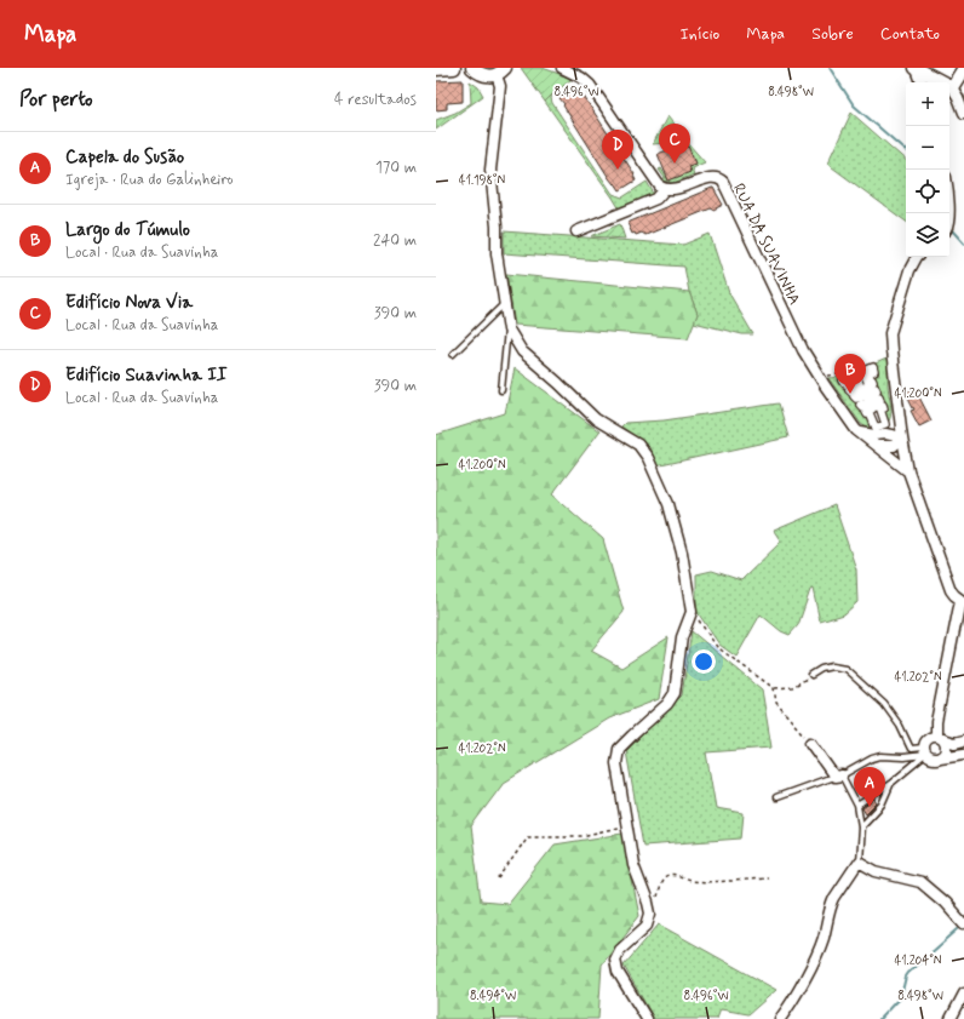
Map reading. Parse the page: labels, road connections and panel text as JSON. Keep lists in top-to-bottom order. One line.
{"streets":{"street":["RUA DA SUAVINHA"]},"page":{"header":"Mapa","nav":["Início","Mapa","Sobre","Contato"],"heading":["Por perto","4 resultados"],"map_buttons":["+","−"],"pins":["C","D","B","A"],"list":[{"mark":"A","name":"Capela do Susão","note":"Igreja · Rua do Galinheiro","value":"170 m"},{"mark":"B","name":"Largo do Túmulo","note":"Local · Rua da Suavinha","value":"240 m"},{"mark":"C","name":"Edifício Nova Via","note":"Local · Rua da Suavinha","value":"390 m"},{"mark":"D","name":"Edifício Suavinha II","note":"Local · Rua da Suavinha","value":"390 m"}]},"coordinates":["8.496°W","8.498°W","41.198°N","41.200°N","41.202°N","41.204°N","8.494°W"]}
